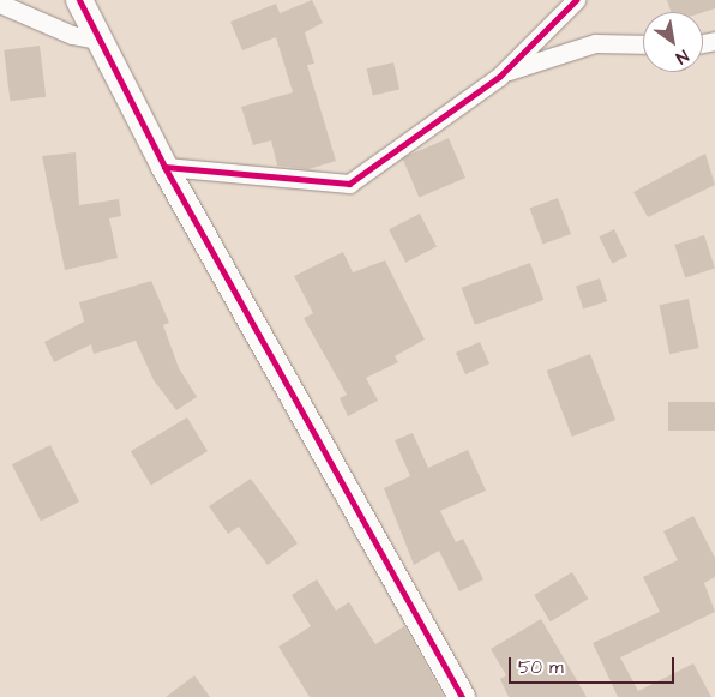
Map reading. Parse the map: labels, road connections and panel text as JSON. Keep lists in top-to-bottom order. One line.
{"scale_bar":"50 m","north":"bottom right"}
